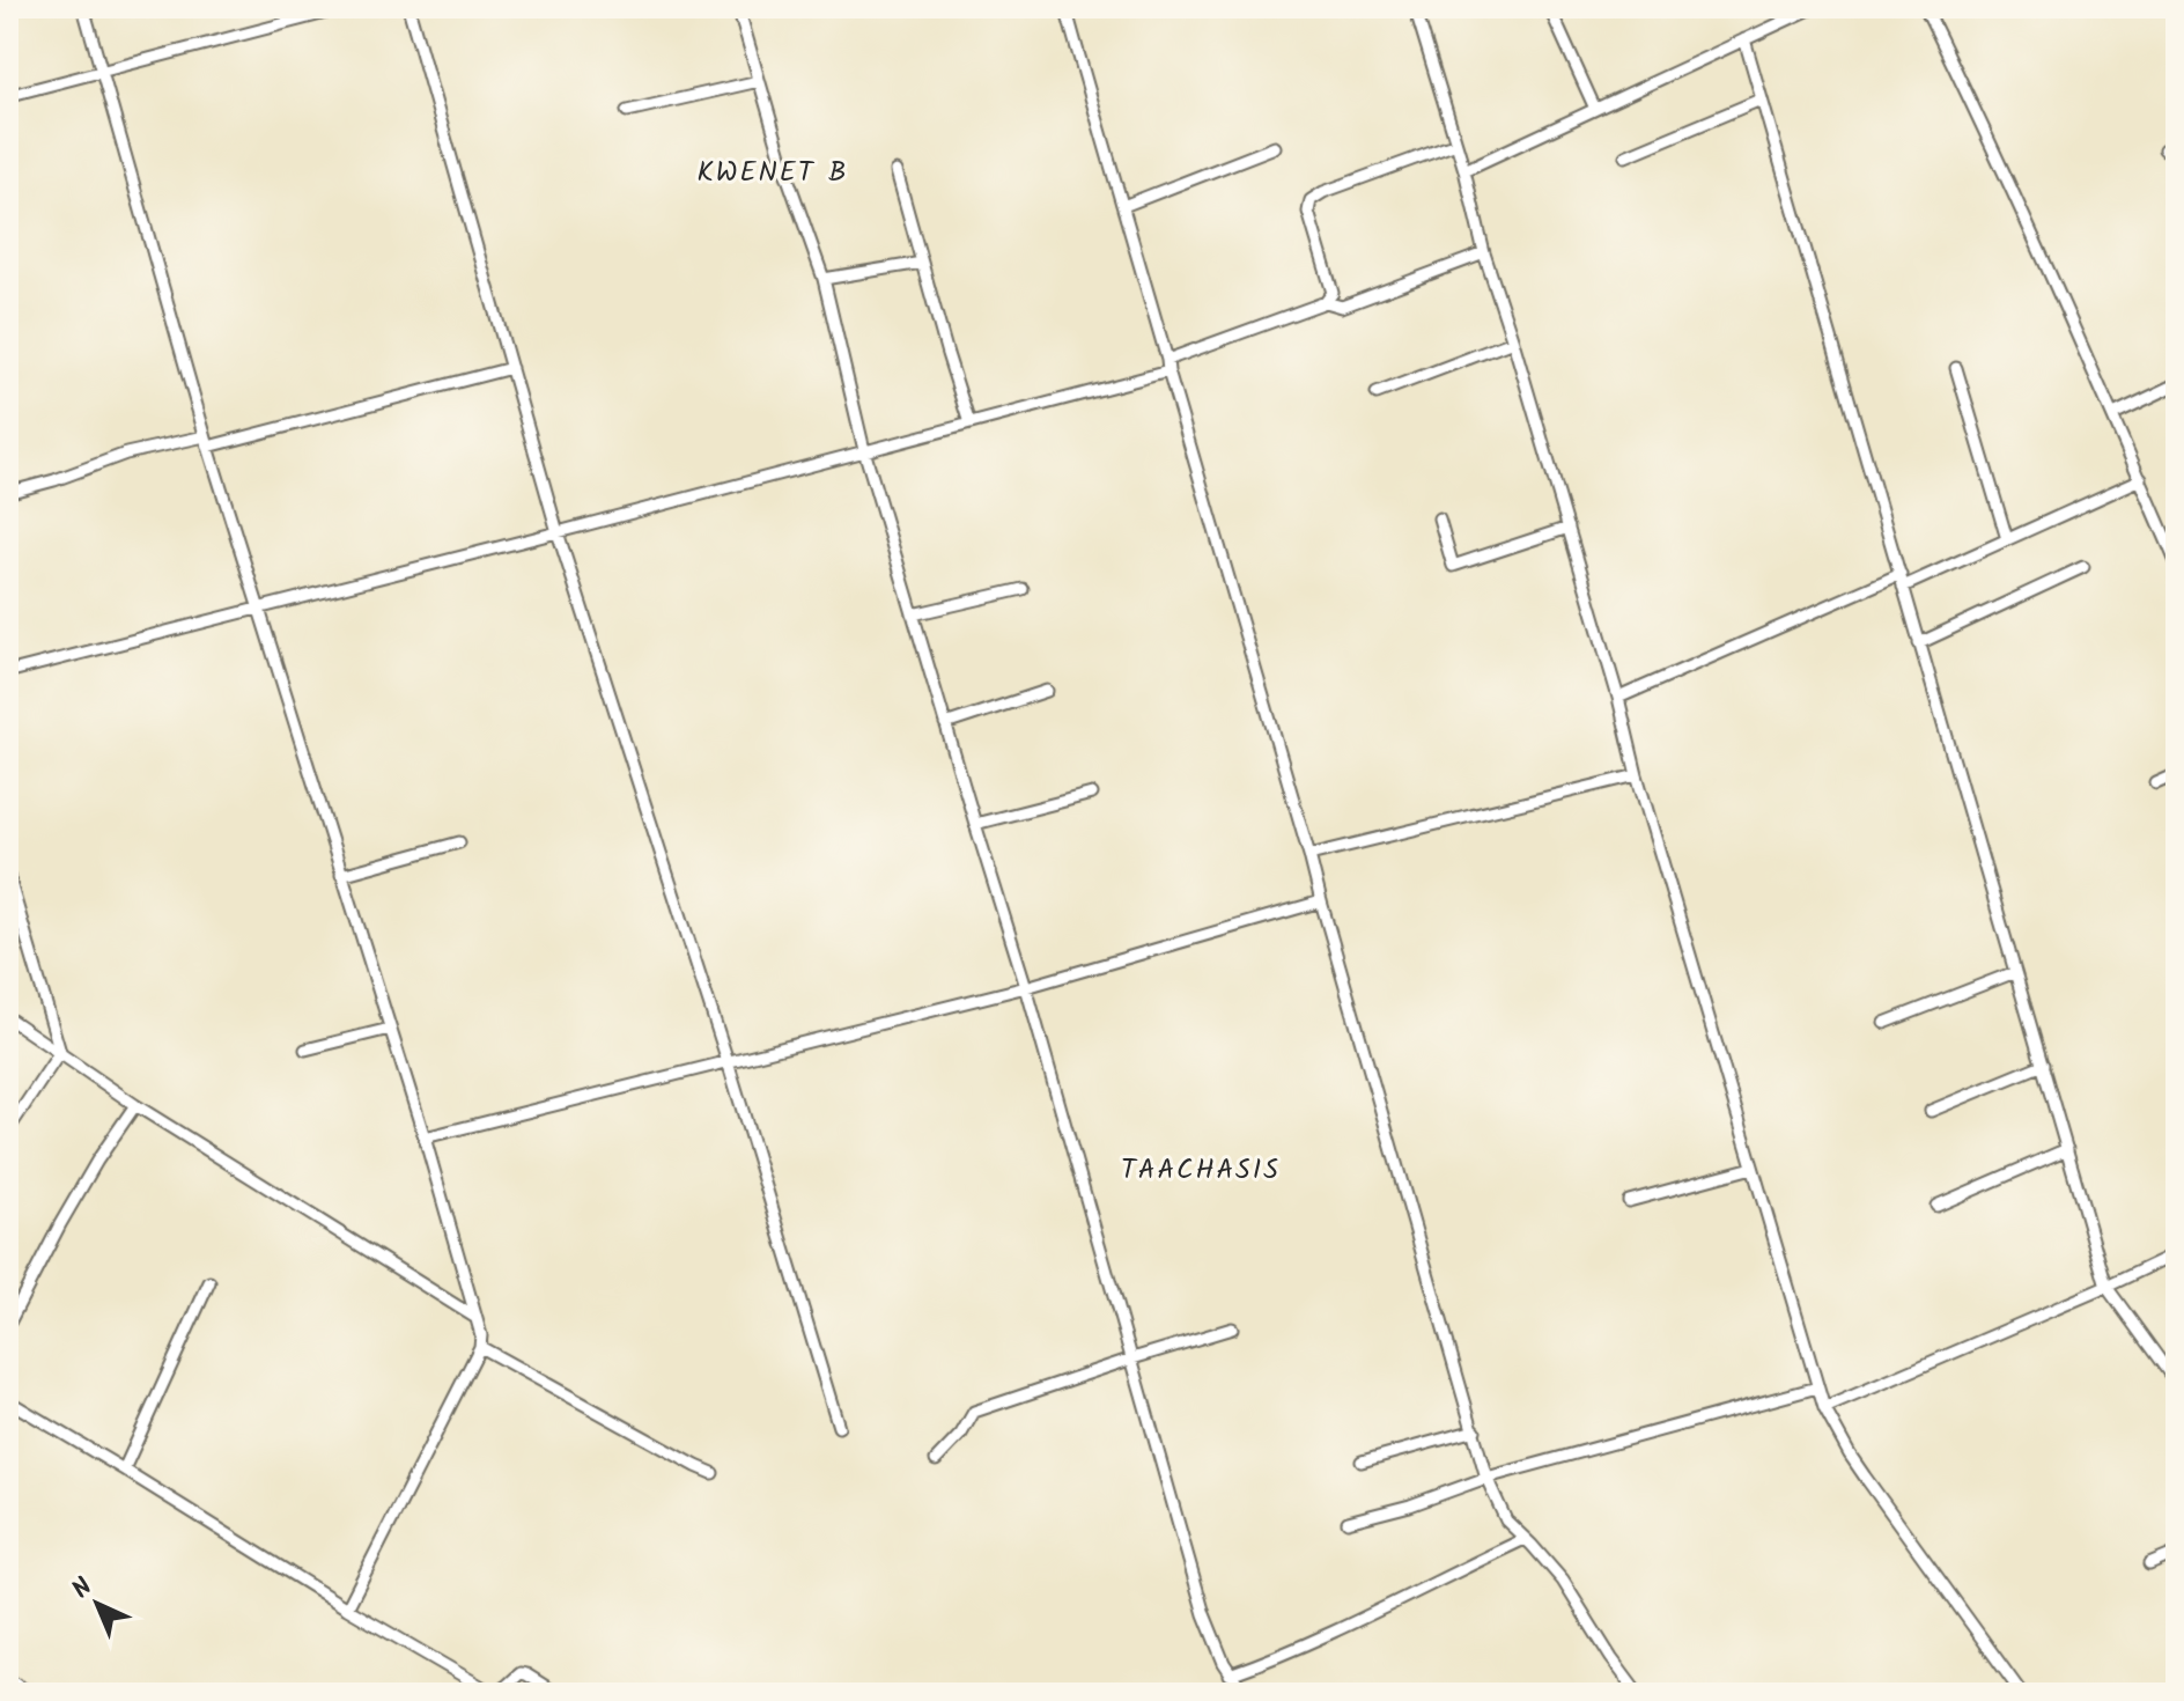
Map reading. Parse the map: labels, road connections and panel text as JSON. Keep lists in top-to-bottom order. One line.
{"districts":["KWENET B","TAACHASIS"],"north":"top left"}
